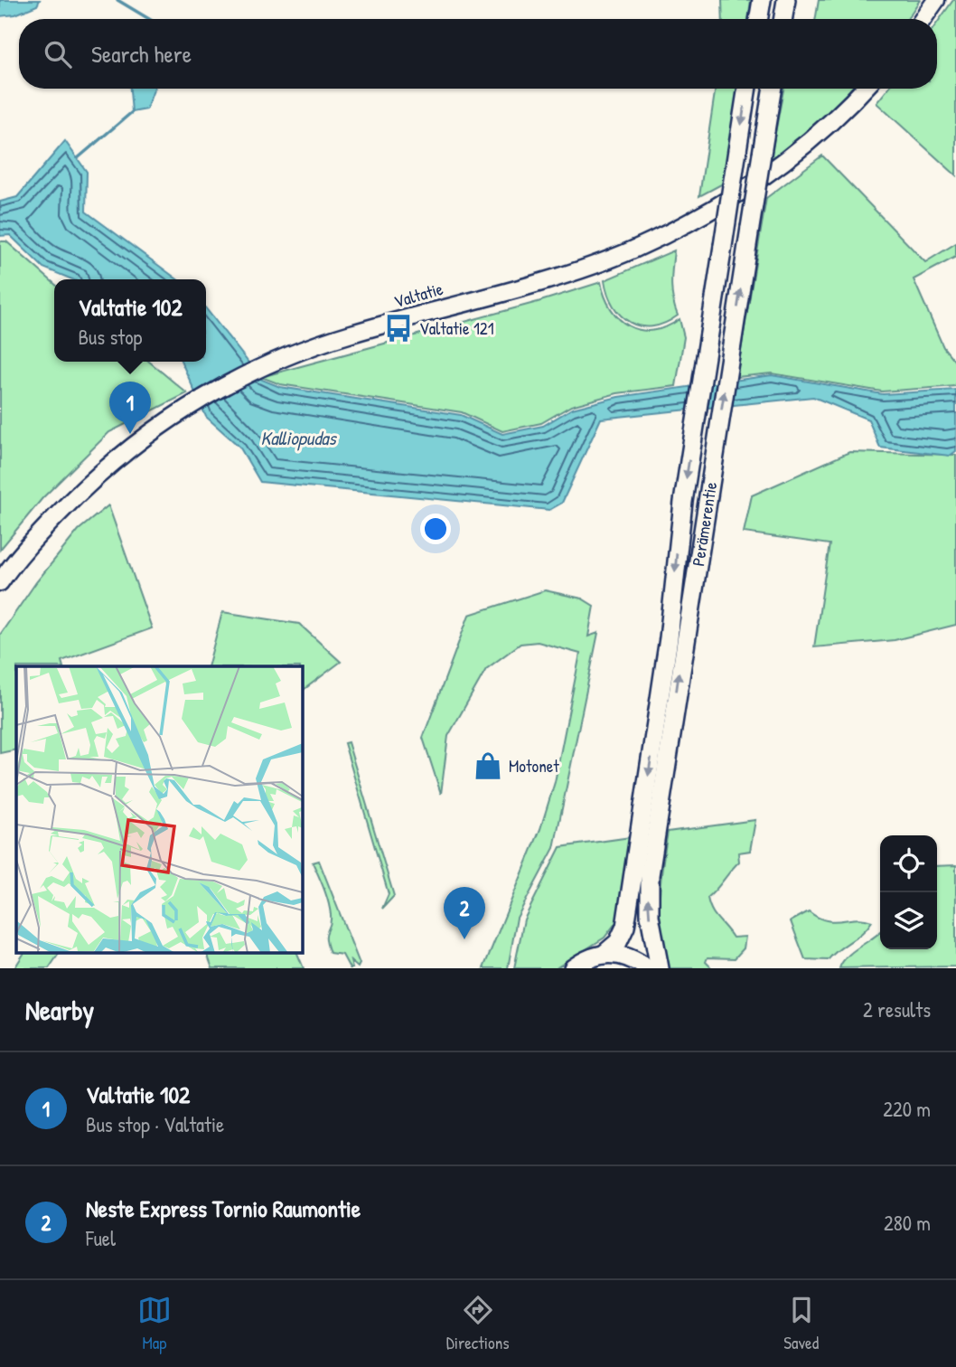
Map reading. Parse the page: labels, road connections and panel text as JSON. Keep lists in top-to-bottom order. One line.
{"streets":{"highway":["Perämerentie"],"main road":["Valtatie"]},"water":["Kalliopudas"],"places":{"bus stop":["Valtatie 121"],"shop":["Motonet"]},"page":{"search":"Search here","popup":["Valtatie 102","Bus stop"],"pins":["1","2"],"heading":["Nearby","2 results"],"list":[{"mark":"1","name":"Valtatie 102","note":"Bus stop · Valtatie","value":"220 m"},{"mark":"2","name":"Neste Express Tornio Raumontie","note":"Fuel","value":"280 m"}],"nav":["Map","Directions","Saved"]}}
